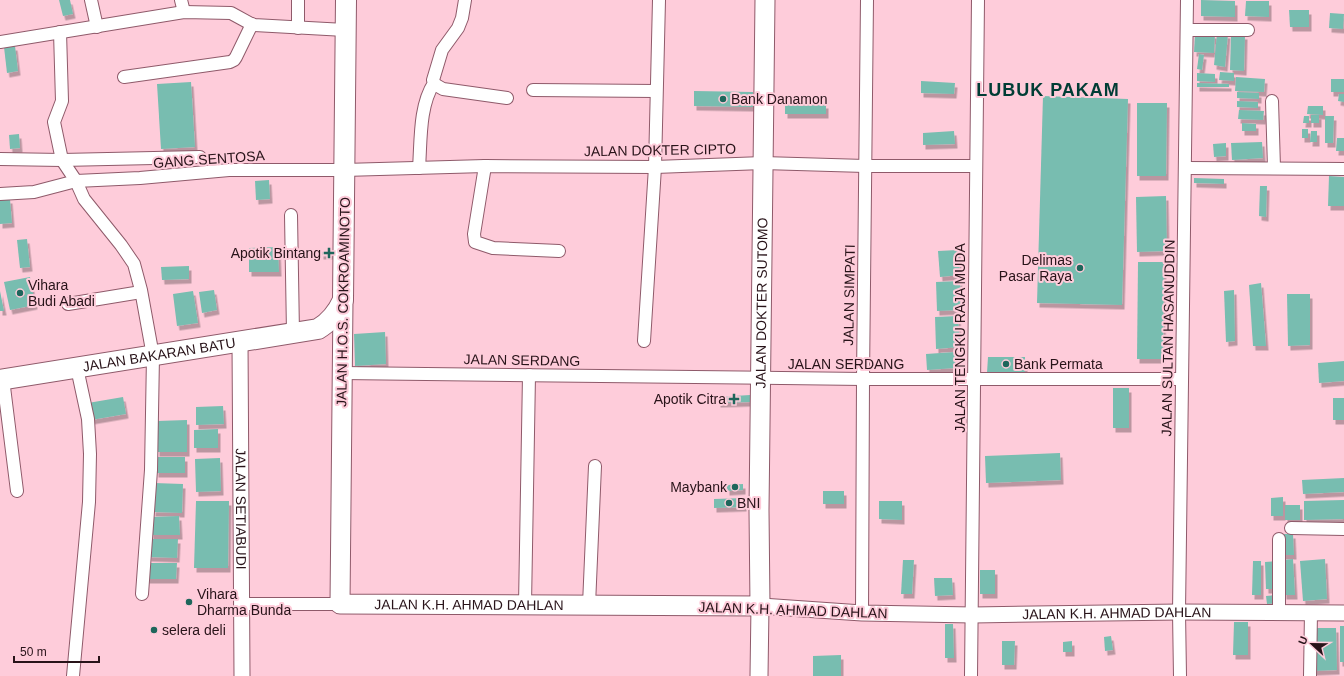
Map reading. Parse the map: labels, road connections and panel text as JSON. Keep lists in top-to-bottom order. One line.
{"streets":{"highway":["JALAN H.O.S. COKROAMINOTO","JALAN BAKARAN BATU"],"main road":["JALAN DOKTER SUTOMO","JALAN K.H. AHMAD DAHLAN"],"street":["JALAN DOKTER CIPTO","GANG SENTOSA","JALAN SIMPATI","JALAN TENGKU RAJA MUDA","JALAN SULTAN HASANUDDIN","JALAN SERDANG","JALAN SETIABUDI"]},"crossings":[["JALAN DOKTER CIPTO","GANG SENTOSA"],["JALAN DOKTER CIPTO","JALAN SIMPATI"],["JALAN DOKTER CIPTO","JALAN H.O.S. COKROAMINOTO"],["JALAN DOKTER CIPTO","JALAN DOKTER SUTOMO"],["JALAN DOKTER CIPTO","JALAN TENGKU RAJA MUDA"],["GANG SENTOSA","JALAN H.O.S. COKROAMINOTO"],["JALAN SIMPATI","JALAN SERDANG"],["JALAN SIMPATI","JALAN K.H. AHMAD DAHLAN"],["JALAN H.O.S. COKROAMINOTO","JALAN SERDANG"],["JALAN H.O.S. COKROAMINOTO","JALAN K.H. AHMAD DAHLAN"],["JALAN DOKTER SUTOMO","JALAN SERDANG"],["JALAN DOKTER SUTOMO","JALAN K.H. AHMAD DAHLAN"],["JALAN TENGKU RAJA MUDA","JALAN SERDANG"],["JALAN TENGKU RAJA MUDA","JALAN K.H. AHMAD DAHLAN"],["JALAN SULTAN HASANUDDIN","JALAN SERDANG"],["JALAN SULTAN HASANUDDIN","JALAN K.H. AHMAD DAHLAN"],["JALAN BAKARAN BATU","JALAN SETIABUDI"],["JALAN SETIABUDI","JALAN K.H. AHMAD DAHLAN"]],"districts":["LUBUK PAKAM"],"places":{"other":["Bank Danamon","Delimas Pasar Raya","Vihara Budi Abadi","Bank Permata","Maybank","BNI","Vihara Dharma Bunda","selera deli"],"health":["Apotik Bintang","Apotik Citra"]},"scale_bar":"50 m","north":"left"}
